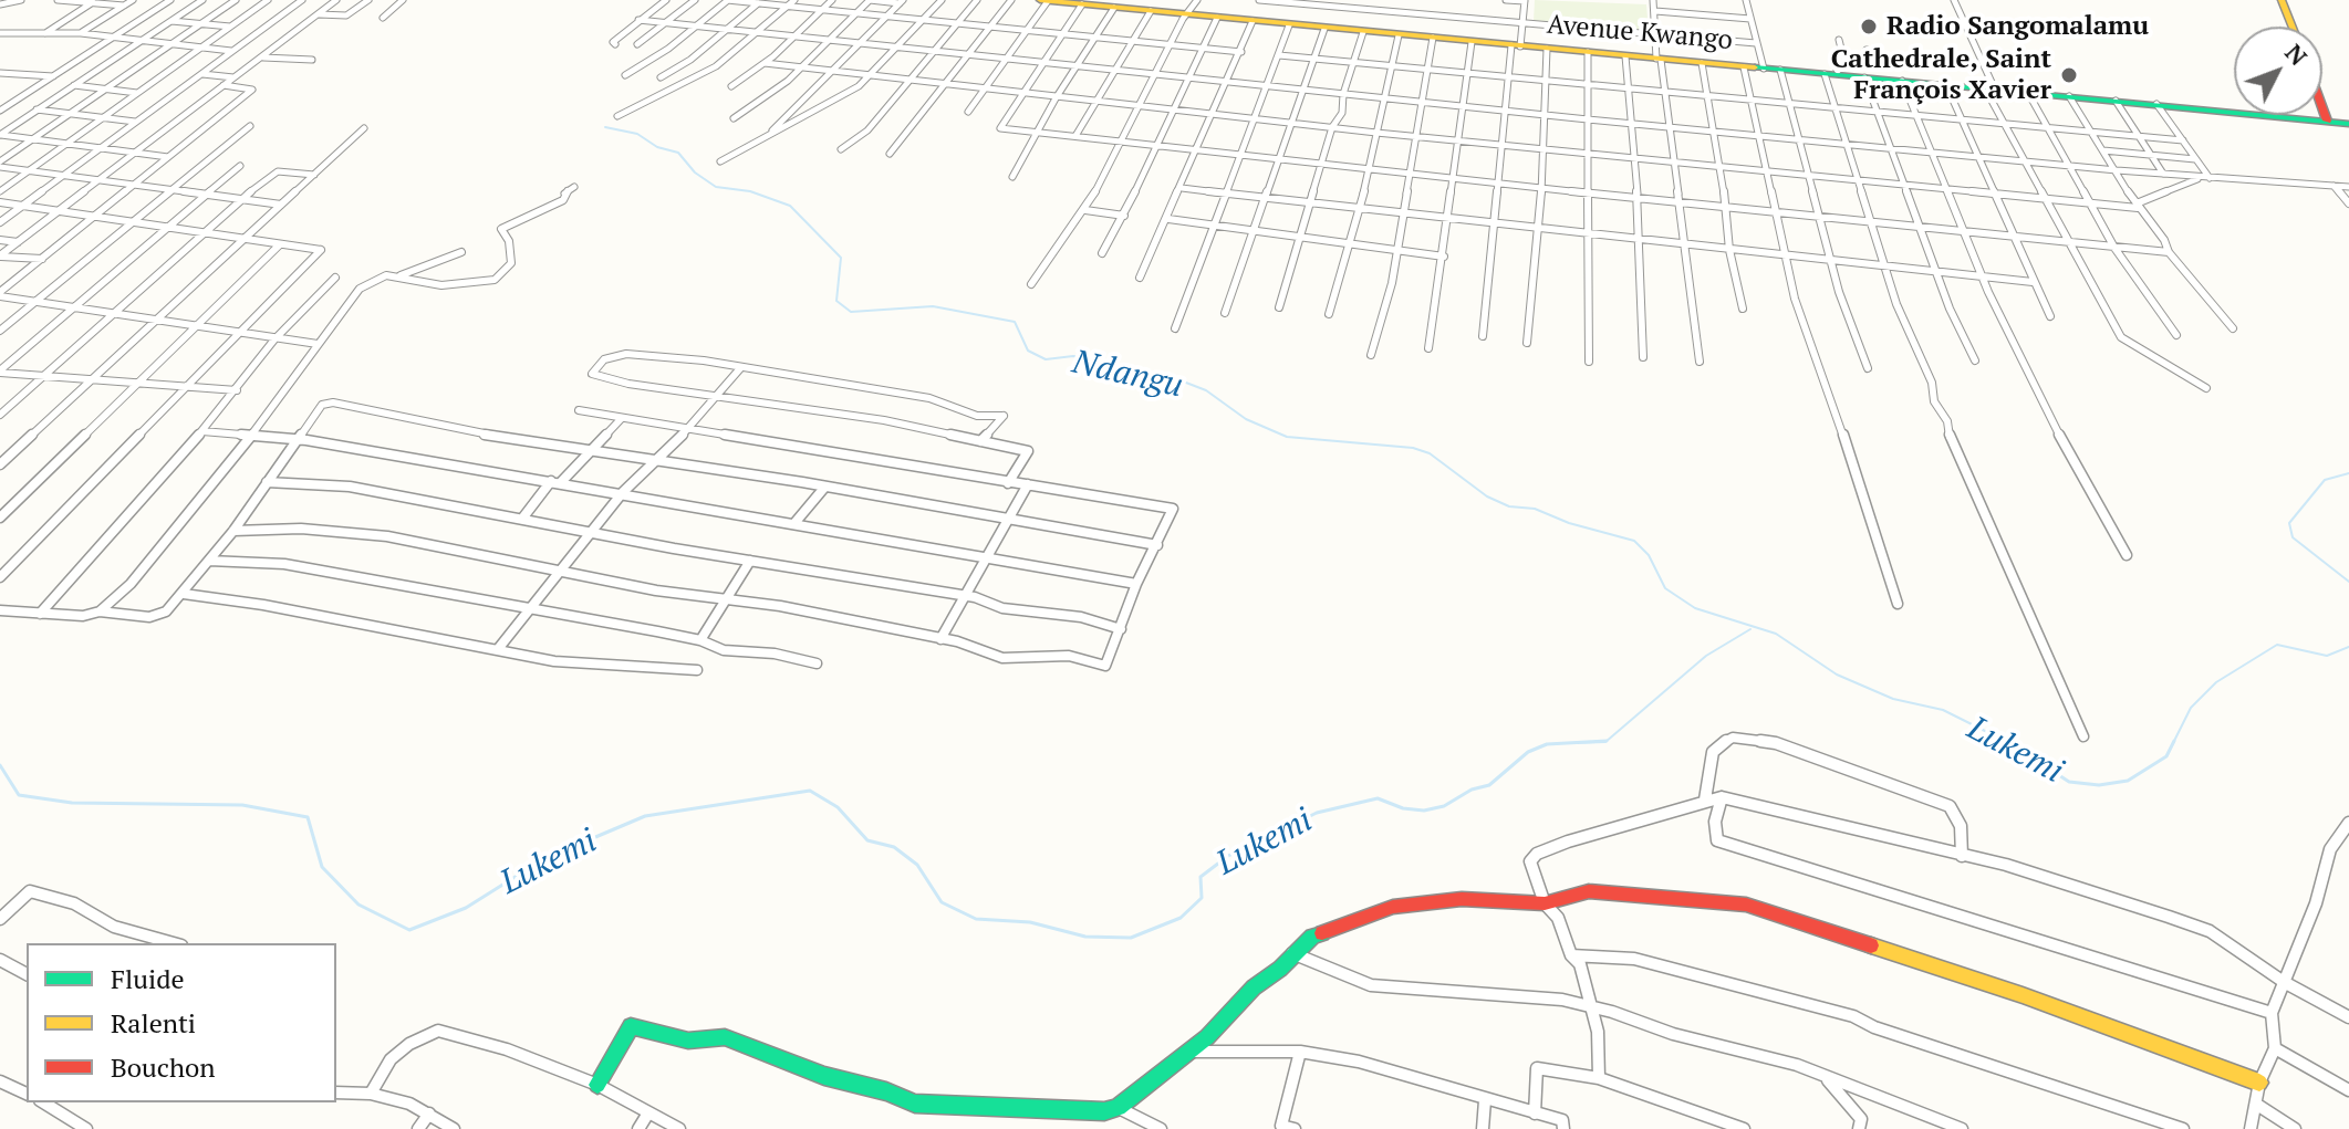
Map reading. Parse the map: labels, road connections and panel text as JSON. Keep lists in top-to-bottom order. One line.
{"streets":{"street":["Avenue Kwango"]},"water":["Ndangu","Lukemi"],"places":["Radio Sangomalamu","Cathedrale, Saint François Xavier"],"legend":["Fluide","Ralenti","Bouchon"],"north":"top right"}
